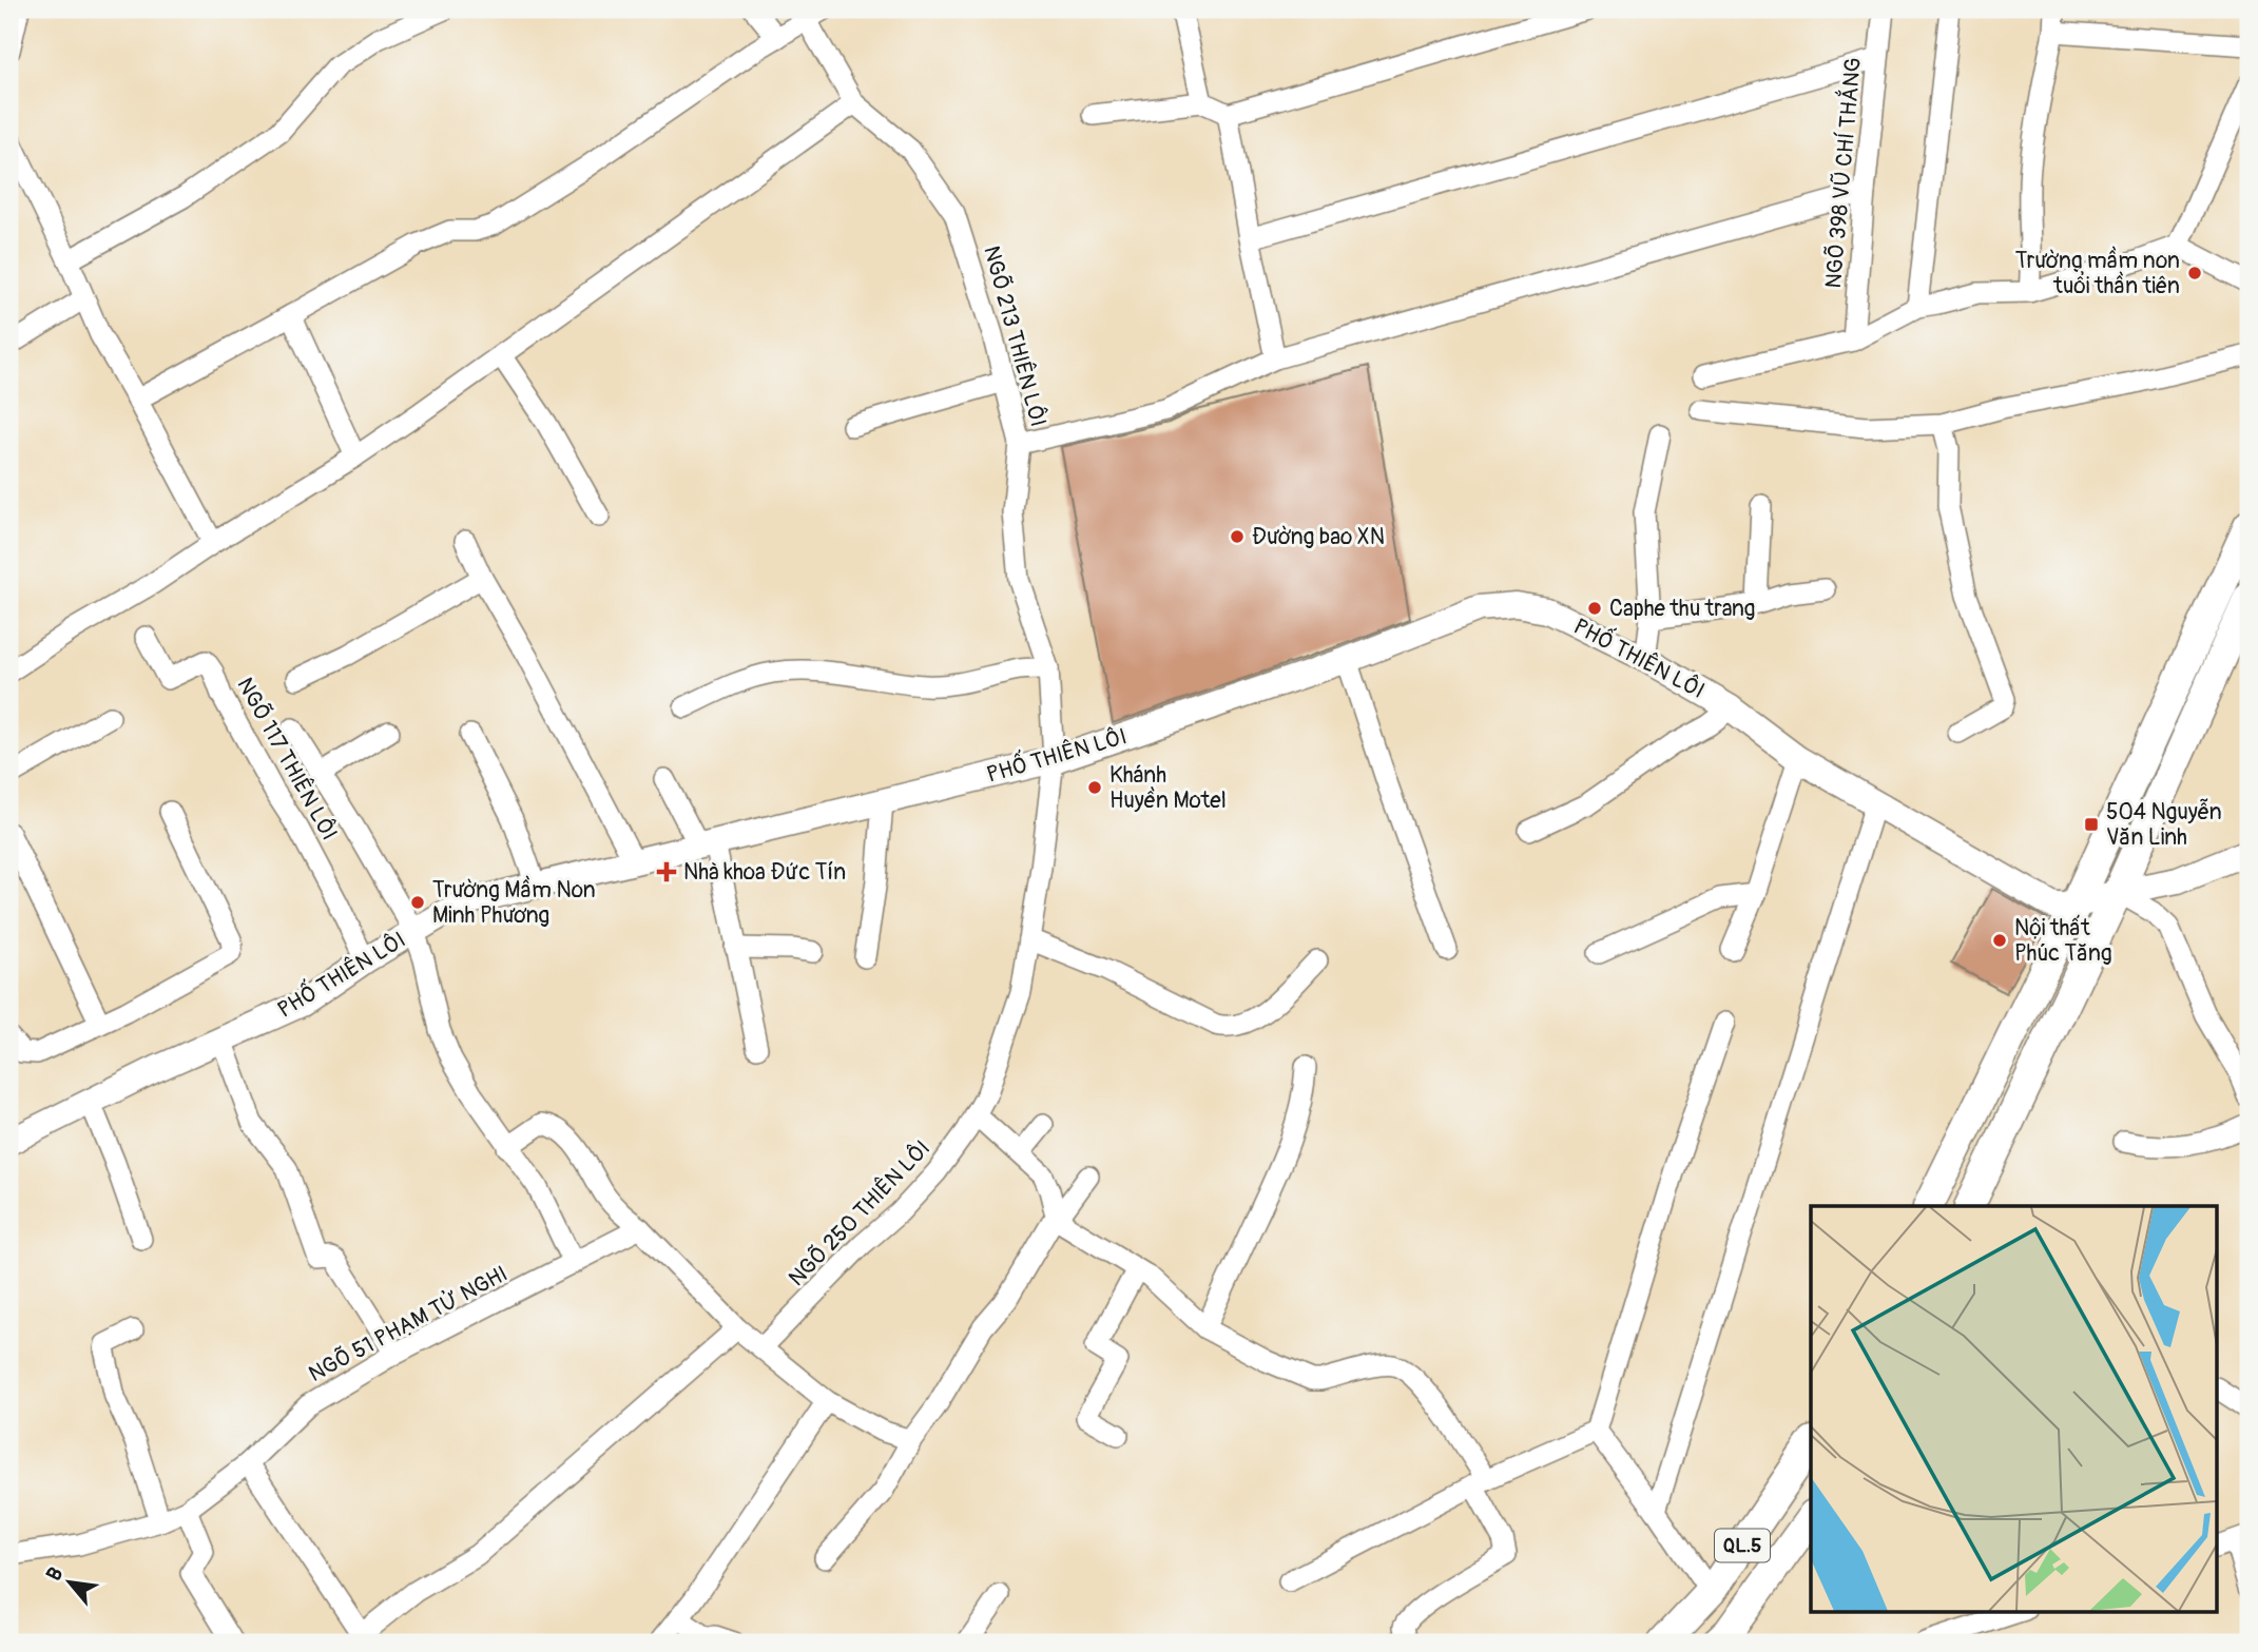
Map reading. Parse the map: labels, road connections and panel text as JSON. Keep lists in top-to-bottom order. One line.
{"streets":{"highway":["QL.5"],"main road":["PHỐ THIÊN LÔI"],"street":["NGÕ 398 VŨ CHÍ THẮNG","NGÕ 213 THIÊN LÔI","NGÕ 117 THIÊN LÔI","NGÕ 250 THIÊN LÔI","NGÕ 51 PHẠM TỬ NGHI"]},"crossings":[["NGÕ 213 THIÊN LÔI","PHỐ THIÊN LÔI"],["NGÕ 213 THIÊN LÔI","NGÕ 250 THIÊN LÔI"],["PHỐ THIÊN LÔI","NGÕ 117 THIÊN LÔI"],["PHỐ THIÊN LÔI","NGÕ 250 THIÊN LÔI"]],"places":{"other":["Trường mầm non tuổi thần tiên","Đường bao XN","Caphe thu trang","Khánh Huyền Motel","Trường Mầm Non Minh Phương","Nội thất Phúc Tăng"],"transit":["504 Nguyễn Văn Linh"],"health":["Nhà khoa Đức Tín"]},"north":"top left"}
